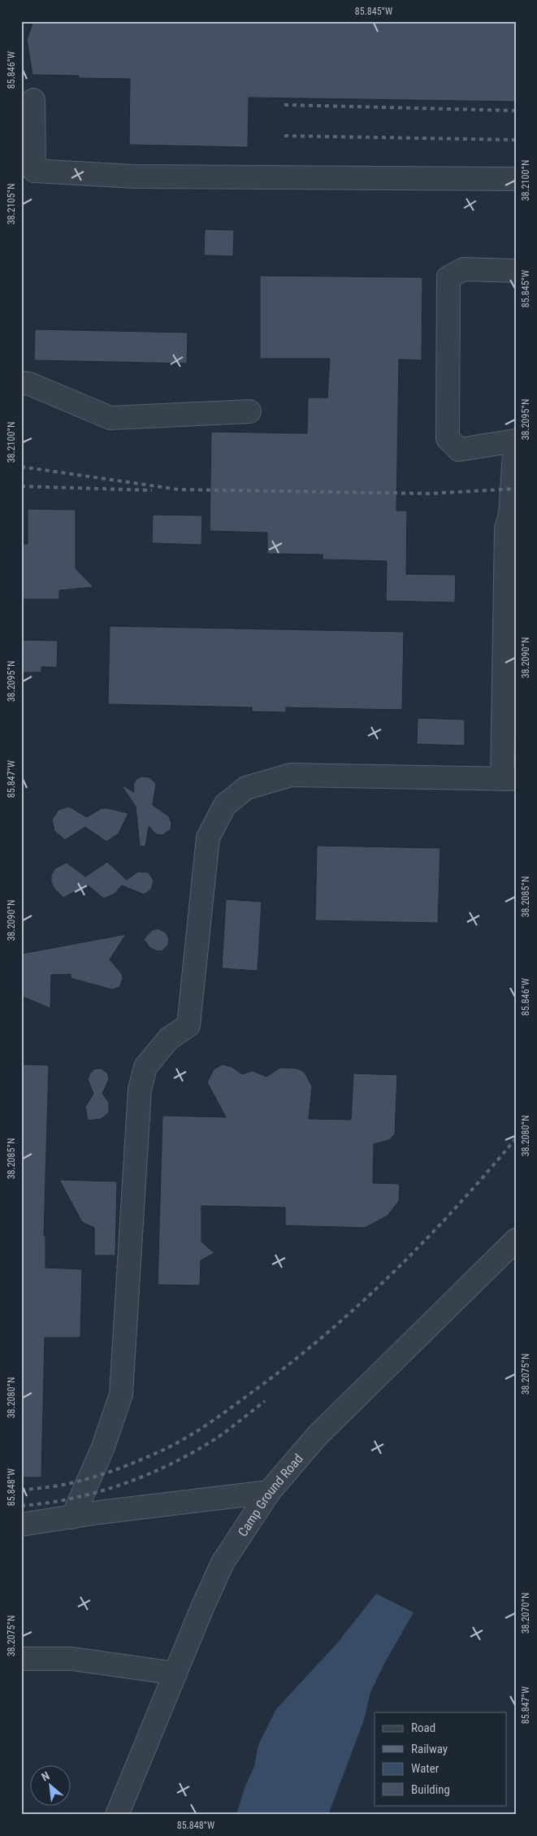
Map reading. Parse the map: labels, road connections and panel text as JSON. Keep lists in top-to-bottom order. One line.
{"streets":{"street":["Camp Ground Road"]},"legend":["Road","Railway","Water","Building"],"north":"top left","coordinates":["85.845°W","85.846°W","38.2100°N","38.2105°N","38.2095°N","38.2090°N","85.847°W","38.2085°N","38.2080°N","38.2075°N","85.848°W","38.2070°N"]}
